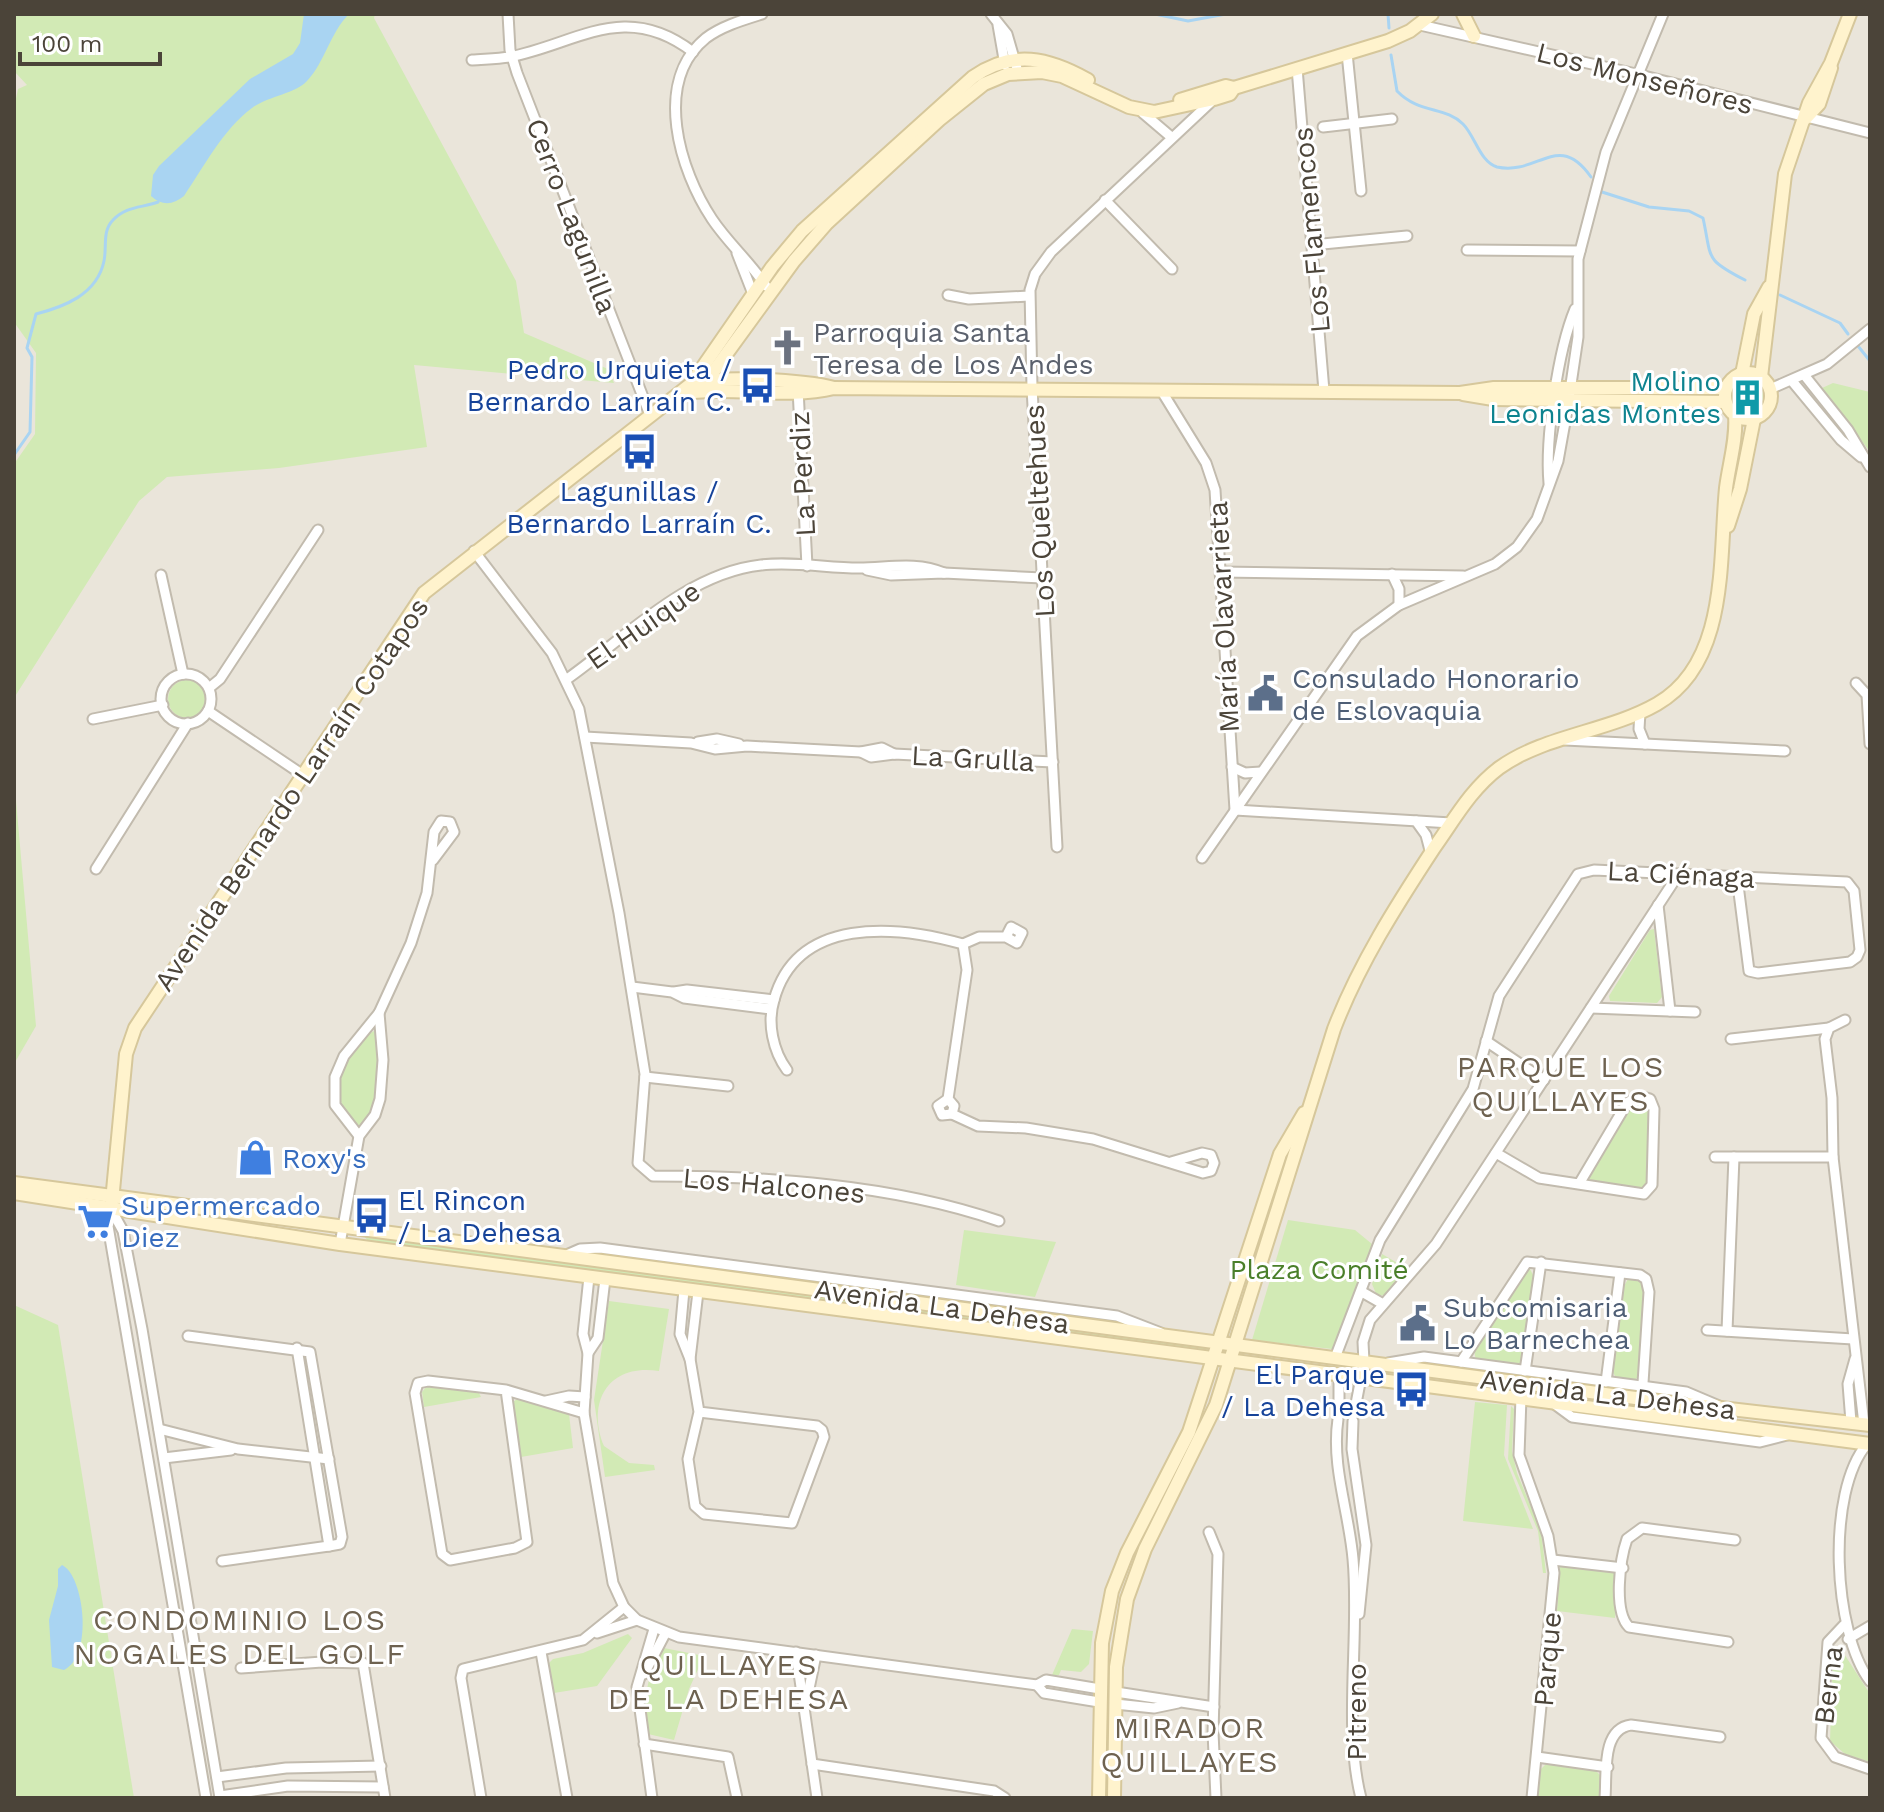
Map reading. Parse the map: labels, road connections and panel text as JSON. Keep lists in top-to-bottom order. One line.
{"streets":{"street":["Los Monseñores","Cerro Lagunilla","Los Flamencos","La Perdiz","Los Queltehues","María Olavarrieta","El Huique","La Grulla","Avenida Bernardo Larraín Cotapos","La Ciénaga","Los Halcones","Avenida La Dehesa","Parque","Berna","Pitreno"]},"crossings":[["Cerro Lagunilla","Avenida Bernardo Larraín Cotapos"],["Los Flamencos","Avenida Bernardo Larraín Cotapos"],["La Perdiz","El Huique"],["La Perdiz","Avenida Bernardo Larraín Cotapos"],["Los Queltehues","El Huique"],["Los Queltehues","La Grulla"],["Los Queltehues","Avenida Bernardo Larraín Cotapos"],["María Olavarrieta","Avenida Bernardo Larraín Cotapos"],["El Huique","Los Halcones"],["La Grulla","Los Halcones"],["Avenida Bernardo Larraín Cotapos","Los Halcones"],["Avenida Bernardo Larraín Cotapos","Avenida La Dehesa"],["La Ciénaga","Avenida La Dehesa"],["La Ciénaga","Pitreno"],["Avenida La Dehesa","Parque"],["Avenida La Dehesa","Berna"],["Avenida La Dehesa","Pitreno"]],"districts":["PARQUE LOS QUILLAYES","CONDOMINIO LOS NOGALES DEL GOLF","QUILLAYES DE LA DEHESA","MIRADOR QUILLAYES"],"parks":["Plaza Comité"],"places":{"church":["Parroquia Santa Teresa de Los Andes"],"bus stop":["Pedro Urquieta / Bernardo Larraín C.","Lagunillas / Bernardo Larraín C.","El Rincon / La Dehesa","El Parque / La Dehesa"],"building":["Molino Leonidas Montes"],"public building":["Consulado Honorario de Eslovaquia","Subcomisaria Lo Barnechea"],"shop":["Roxy's"],"supermarket":["Supermercado Diez"]},"scale_bar":"100 m"}
